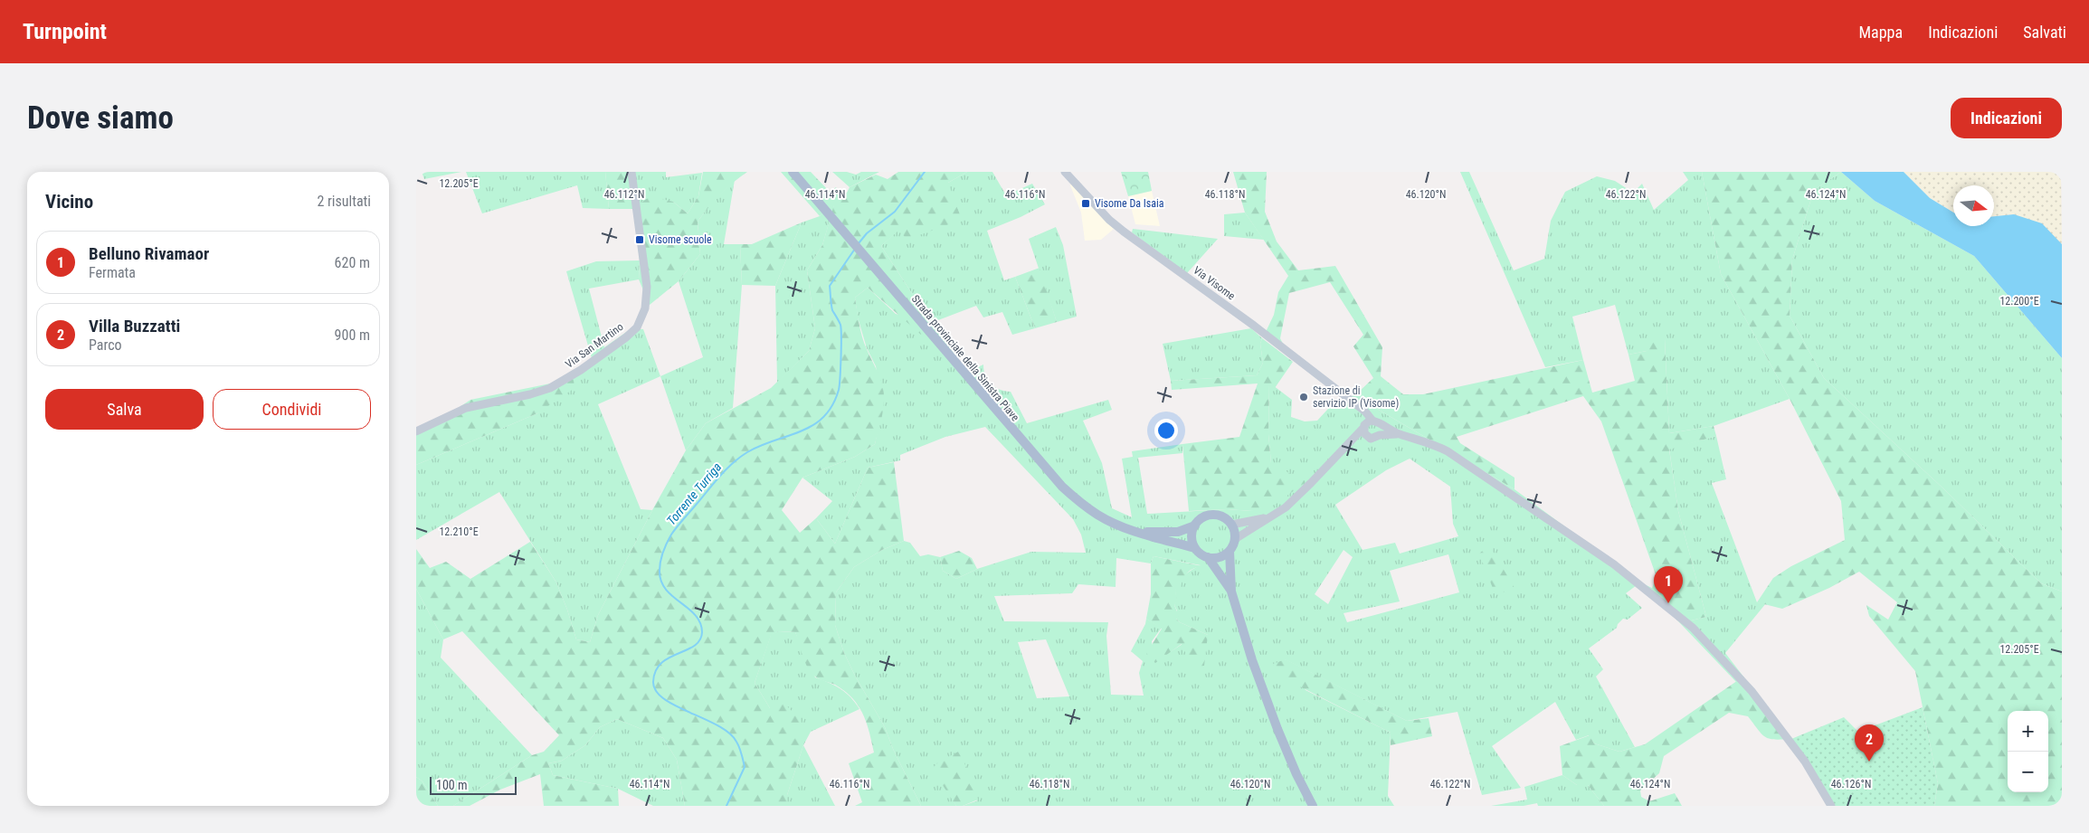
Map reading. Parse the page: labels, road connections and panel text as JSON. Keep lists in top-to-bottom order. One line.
{"streets":{"main road":["Strada provinciale della Sinistra Piave"],"street":["Via Visome","Via San Martino"]},"water":["Torrente Turriga"],"places":{"transit":["Visome Da Isaia","Visome scuole"],"other":["Stazione di servizio IP (Visome)"]},"scale_bar":"100 m","north":"right","page":{"header":"Turnpoint","nav":["Mappa","Indicazioni","Salvati"],"buttons":["Indicazioni",["Salva","Condividi"]],"title":"Dove siamo","heading":["Vicino","2 risultati"],"list":[{"mark":"1","name":"Belluno Rivamaor","note":"Fermata","value":"620 m"},{"mark":"2","name":"Villa Buzzatti","note":"Parco","value":"900 m"}],"pins":["1","2"],"map_buttons":["+","−"],"scale":"100 m"},"coordinates":["12.205°E","46.112°N","46.114°N","46.116°N","46.118°N","46.120°N","46.122°N","46.124°N","12.200°E","12.210°E","46.126°N"]}
